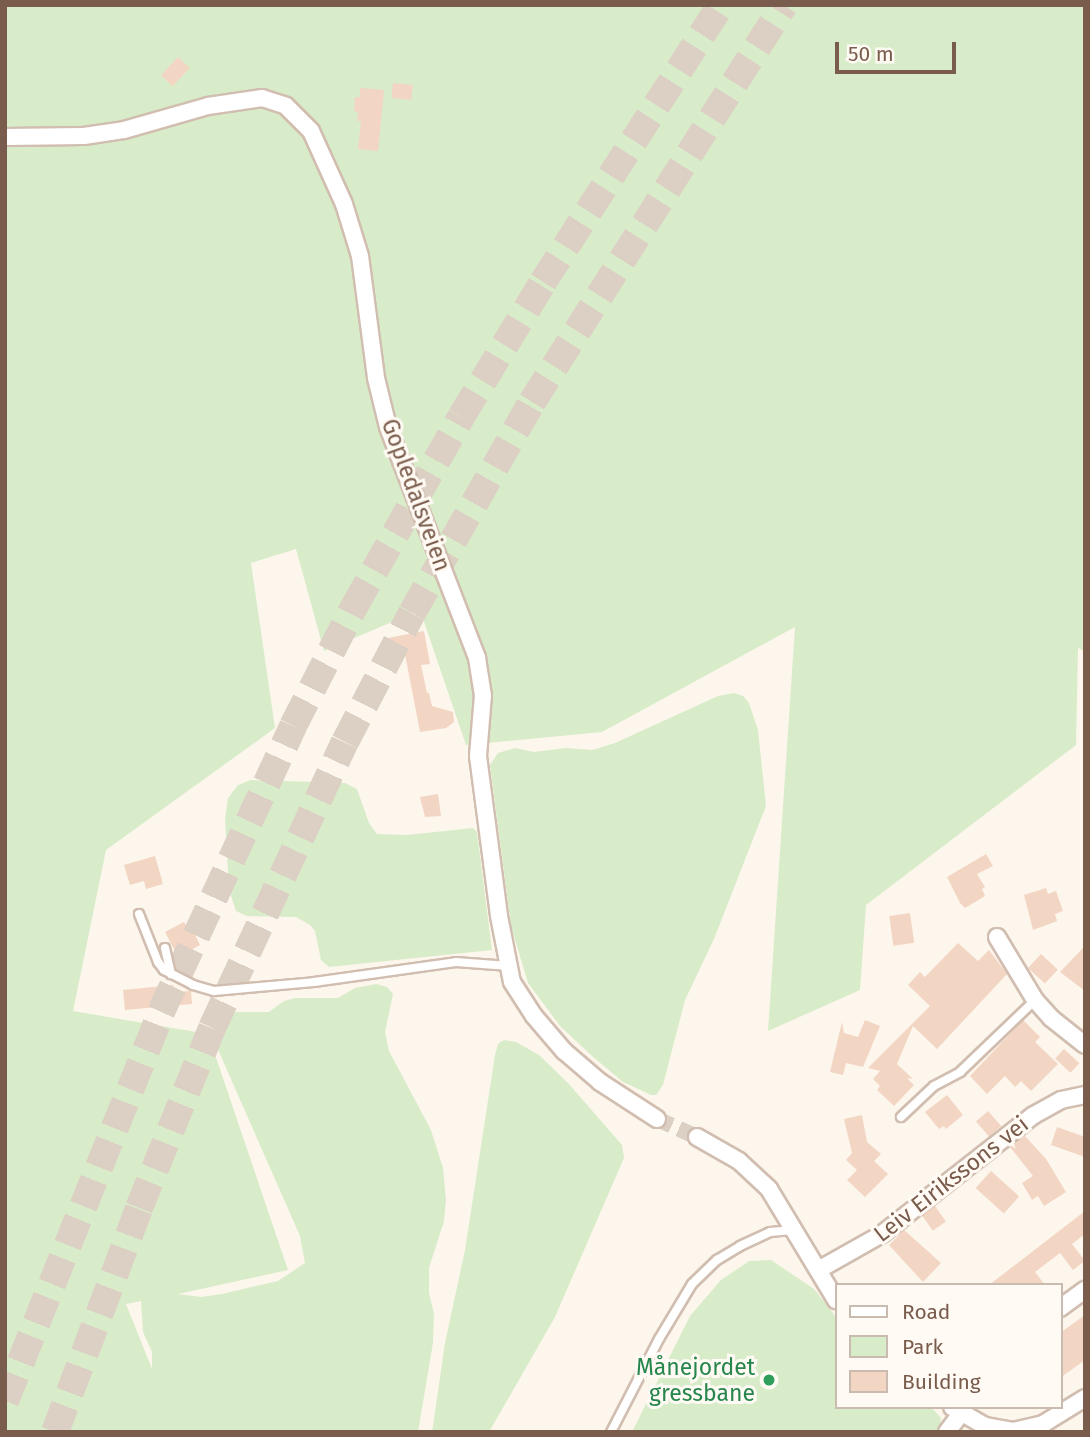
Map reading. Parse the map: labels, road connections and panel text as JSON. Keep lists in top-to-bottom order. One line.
{"streets":{"street":["Gopledalsveien","Leiv Eirikssons vei"]},"places":["Månejordet gressbane"],"legend":["Road","Park","Building"],"scale_bar":"50 m"}
